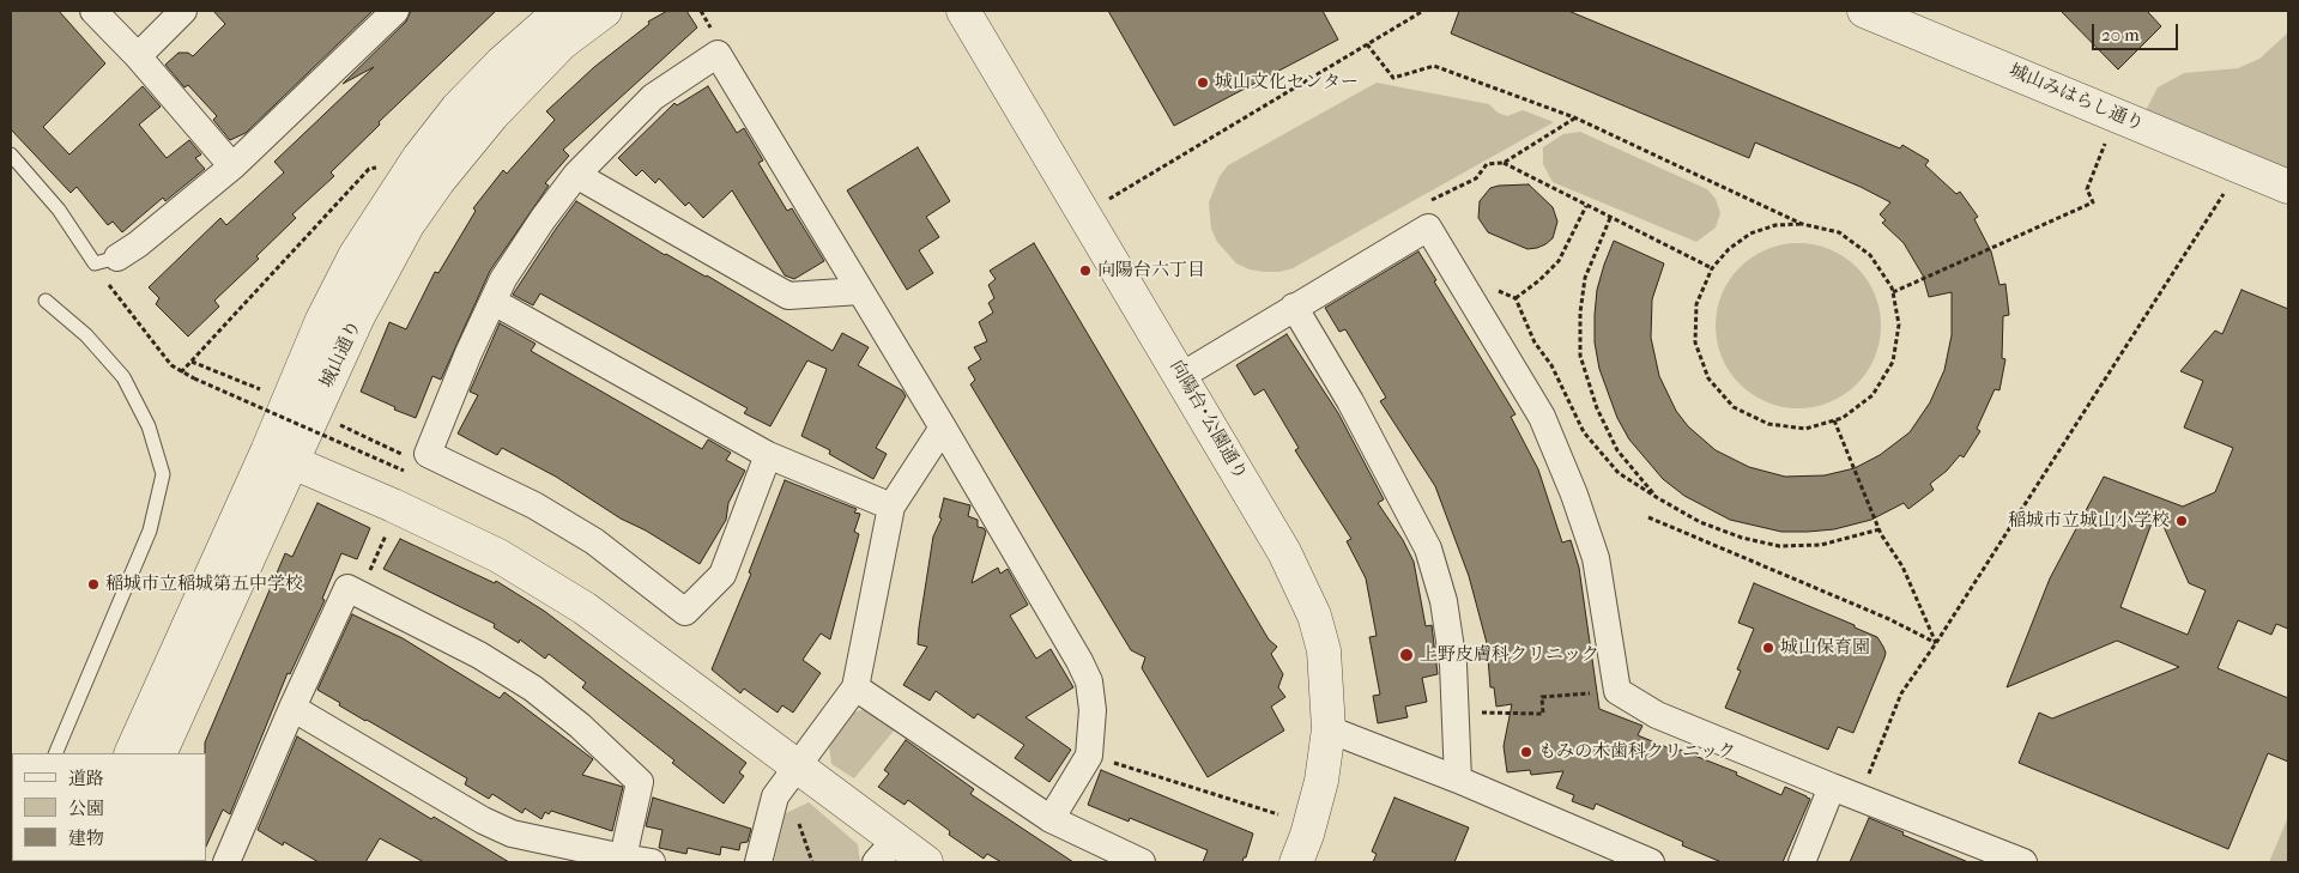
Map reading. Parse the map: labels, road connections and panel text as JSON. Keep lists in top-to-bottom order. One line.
{"streets":{"street":["城山みはらし通り","城山通り","向陽台･公園通り"]},"places":["城山文化センター","向陽台六丁目","稲城市立城山小学校","稲城市立稲城第五中学校","城山保育園","上野皮膚科クリニック","もみの木歯科クリニック"],"legend":["道路","公園","建物"],"scale_bar":"20 m"}
